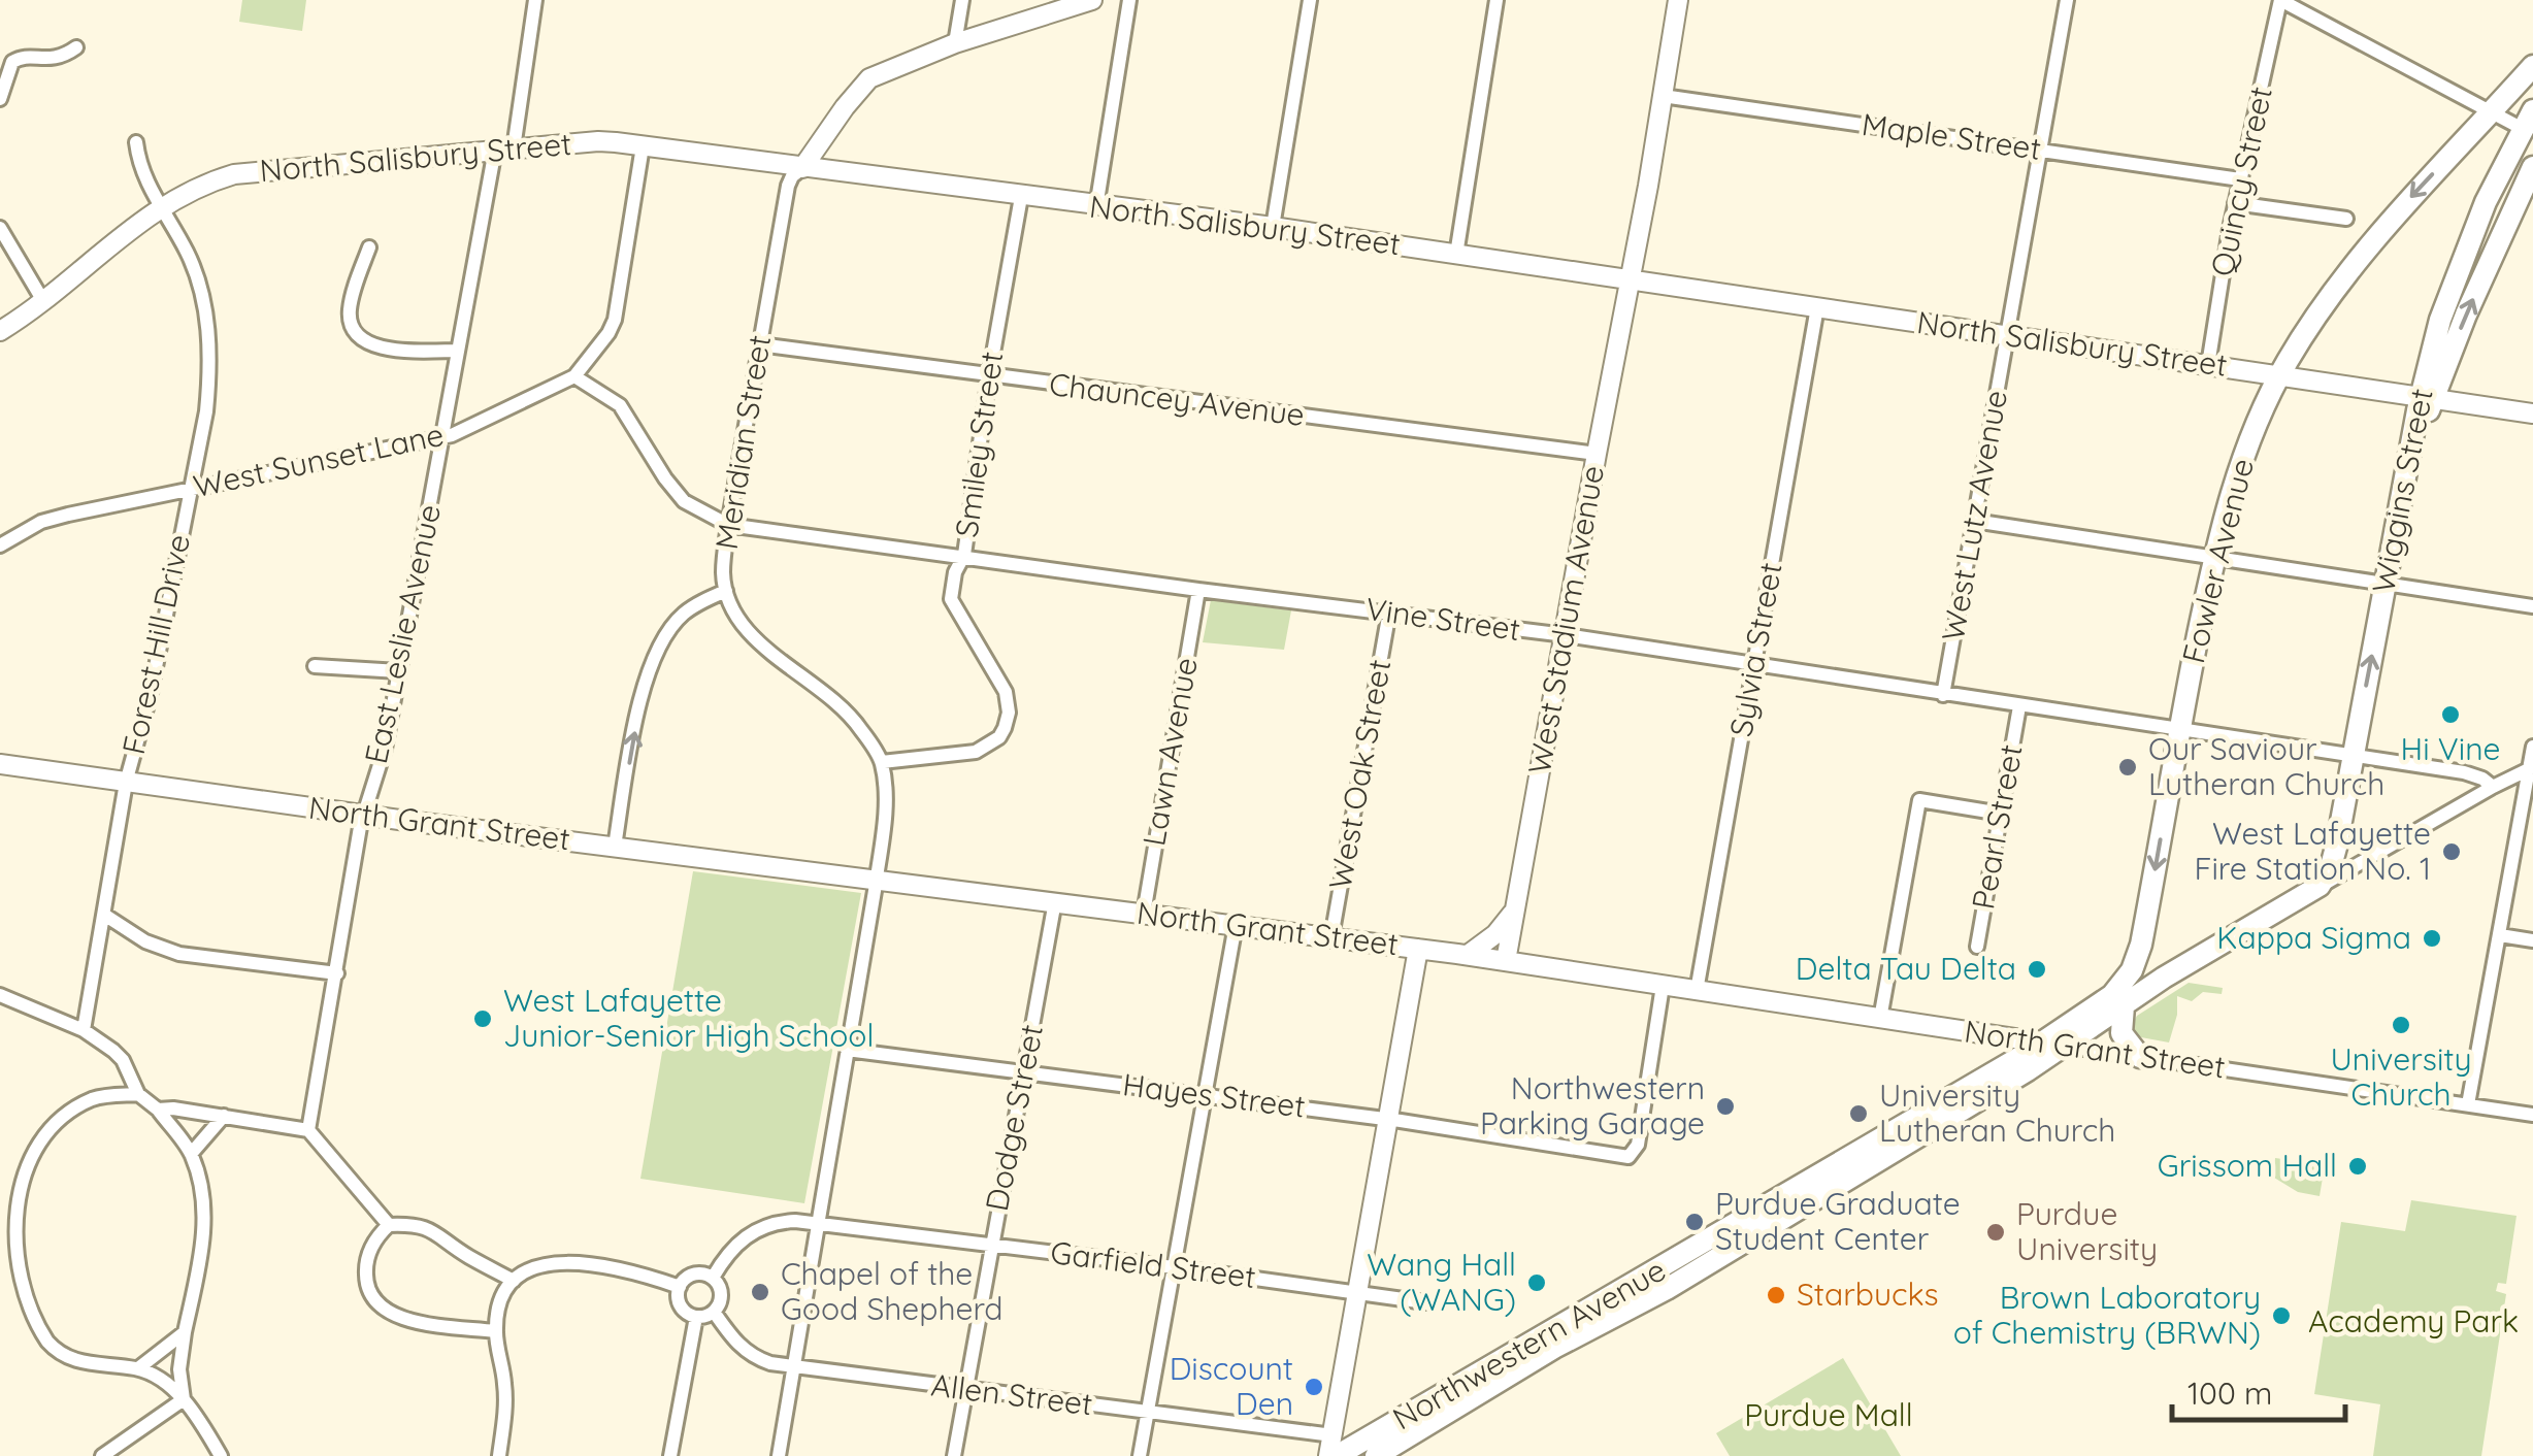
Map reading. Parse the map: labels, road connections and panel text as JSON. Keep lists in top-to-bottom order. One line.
{"streets":{"main road":["Wiggins Street","Fowler Avenue","Northwestern Avenue"],"street":["Maple Street","North Salisbury Street","Quincy Street","Chauncey Avenue","Meridian Street","Smiley Street","West Sunset Lane","West Lutz Avenue","Vine Street","West Stadium Avenue","East Leslie Avenue","Forest Hill Drive","Sylvia Street","Lawn Avenue","West Oak Street","North Grant Street","Pearl Street","Hayes Street","Dodge Street","Garfield Street","Allen Street"]},"crossings":[["Maple Street","Quincy Street"],["Maple Street","West Lutz Avenue"],["Maple Street","West Stadium Avenue"],["North Salisbury Street","Quincy Street"],["North Salisbury Street","Meridian Street"],["North Salisbury Street","Smiley Street"],["North Salisbury Street","West Sunset Lane"],["North Salisbury Street","Wiggins Street"],["North Salisbury Street","West Lutz Avenue"],["North Salisbury Street","Fowler Avenue"],["North Salisbury Street","West Stadium Avenue"],["North Salisbury Street","East Leslie Avenue"],["North Salisbury Street","Forest Hill Drive"],["North Salisbury Street","Sylvia Street"],["Chauncey Avenue","Meridian Street"],["Chauncey Avenue","Smiley Street"],["Chauncey Avenue","West Stadium Avenue"],["Meridian Street","Smiley Street"],["Meridian Street","Vine Street"],["Smiley Street","Vine Street"],["West Sunset Lane","Vine Street"],["West Sunset Lane","East Leslie Avenue"],["West Sunset Lane","Forest Hill Drive"],["Wiggins Street","Vine Street"],["Wiggins Street","Northwestern Avenue"],["West Lutz Avenue","Vine Street"],["Fowler Avenue","Vine Street"],["Fowler Avenue","North Grant Street"],["Fowler Avenue","Northwestern Avenue"],["Vine Street","West Stadium Avenue"],["Vine Street","Sylvia Street"],["Vine Street","Lawn Avenue"],["Vine Street","West Oak Street"],["Vine Street","Pearl Street"],["Vine Street","Northwestern Avenue"],["West Stadium Avenue","North Grant Street"],["East Leslie Avenue","North Grant Street"],["Forest Hill Drive","North Grant Street"],["Sylvia Street","North Grant Street"],["Lawn Avenue","North Grant Street"],["West Oak Street","North Grant Street"],["North Grant Street","Hayes Street"],["North Grant Street","Dodge Street"],["North Grant Street","Northwestern Avenue"],["Hayes Street","Dodge Street"],["Dodge Street","Garfield Street"],["Dodge Street","Allen Street"],["Garfield Street","Allen Street"],["Northwestern Avenue","Allen Street"]],"parks":["Academy Park","Purdue Mall"],"places":["Hi Vine","Our Saviour Lutheran Church","West Lafayette Fire Station No. 1","Kappa Sigma","Delta Tau Delta","West Lafayette Junior-Senior High School","University Church","Northwestern Parking Garage","University Lutheran Church","Grissom Hall","Purdue Graduate Student Center","Purdue University","Wang Hall (WANG)","Chapel of the Good Shepherd","Starbucks","Brown Laboratory of Chemistry (BRWN)","Discount Den"],"scale_bar":"100 m"}
